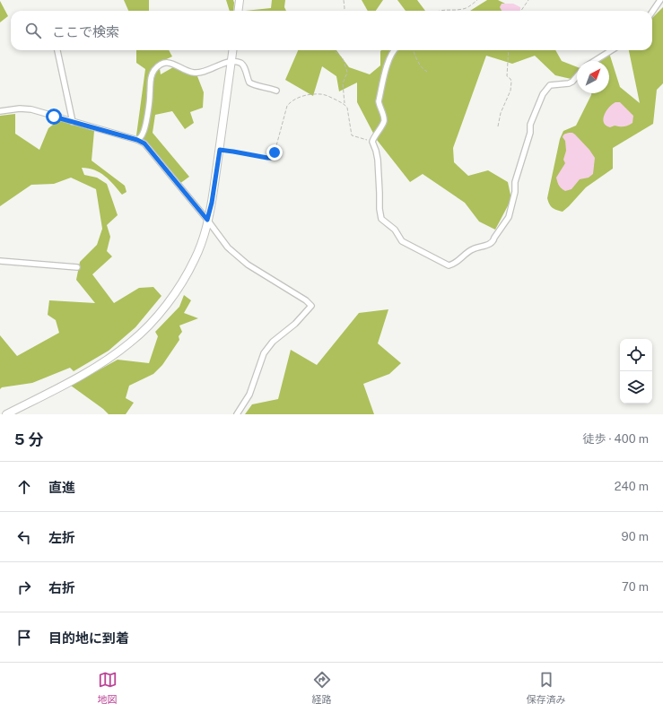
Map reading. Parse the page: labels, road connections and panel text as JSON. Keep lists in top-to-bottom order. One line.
{"north":"top right","page":{"search":"ここで検索","heading":["5 分","徒歩 · 400 m"],"list":[["直進","240 m"],["左折","90 m"],["右折","70 m"],"目的地に到着"],"nav":["地図","経路","保存済み"]}}
